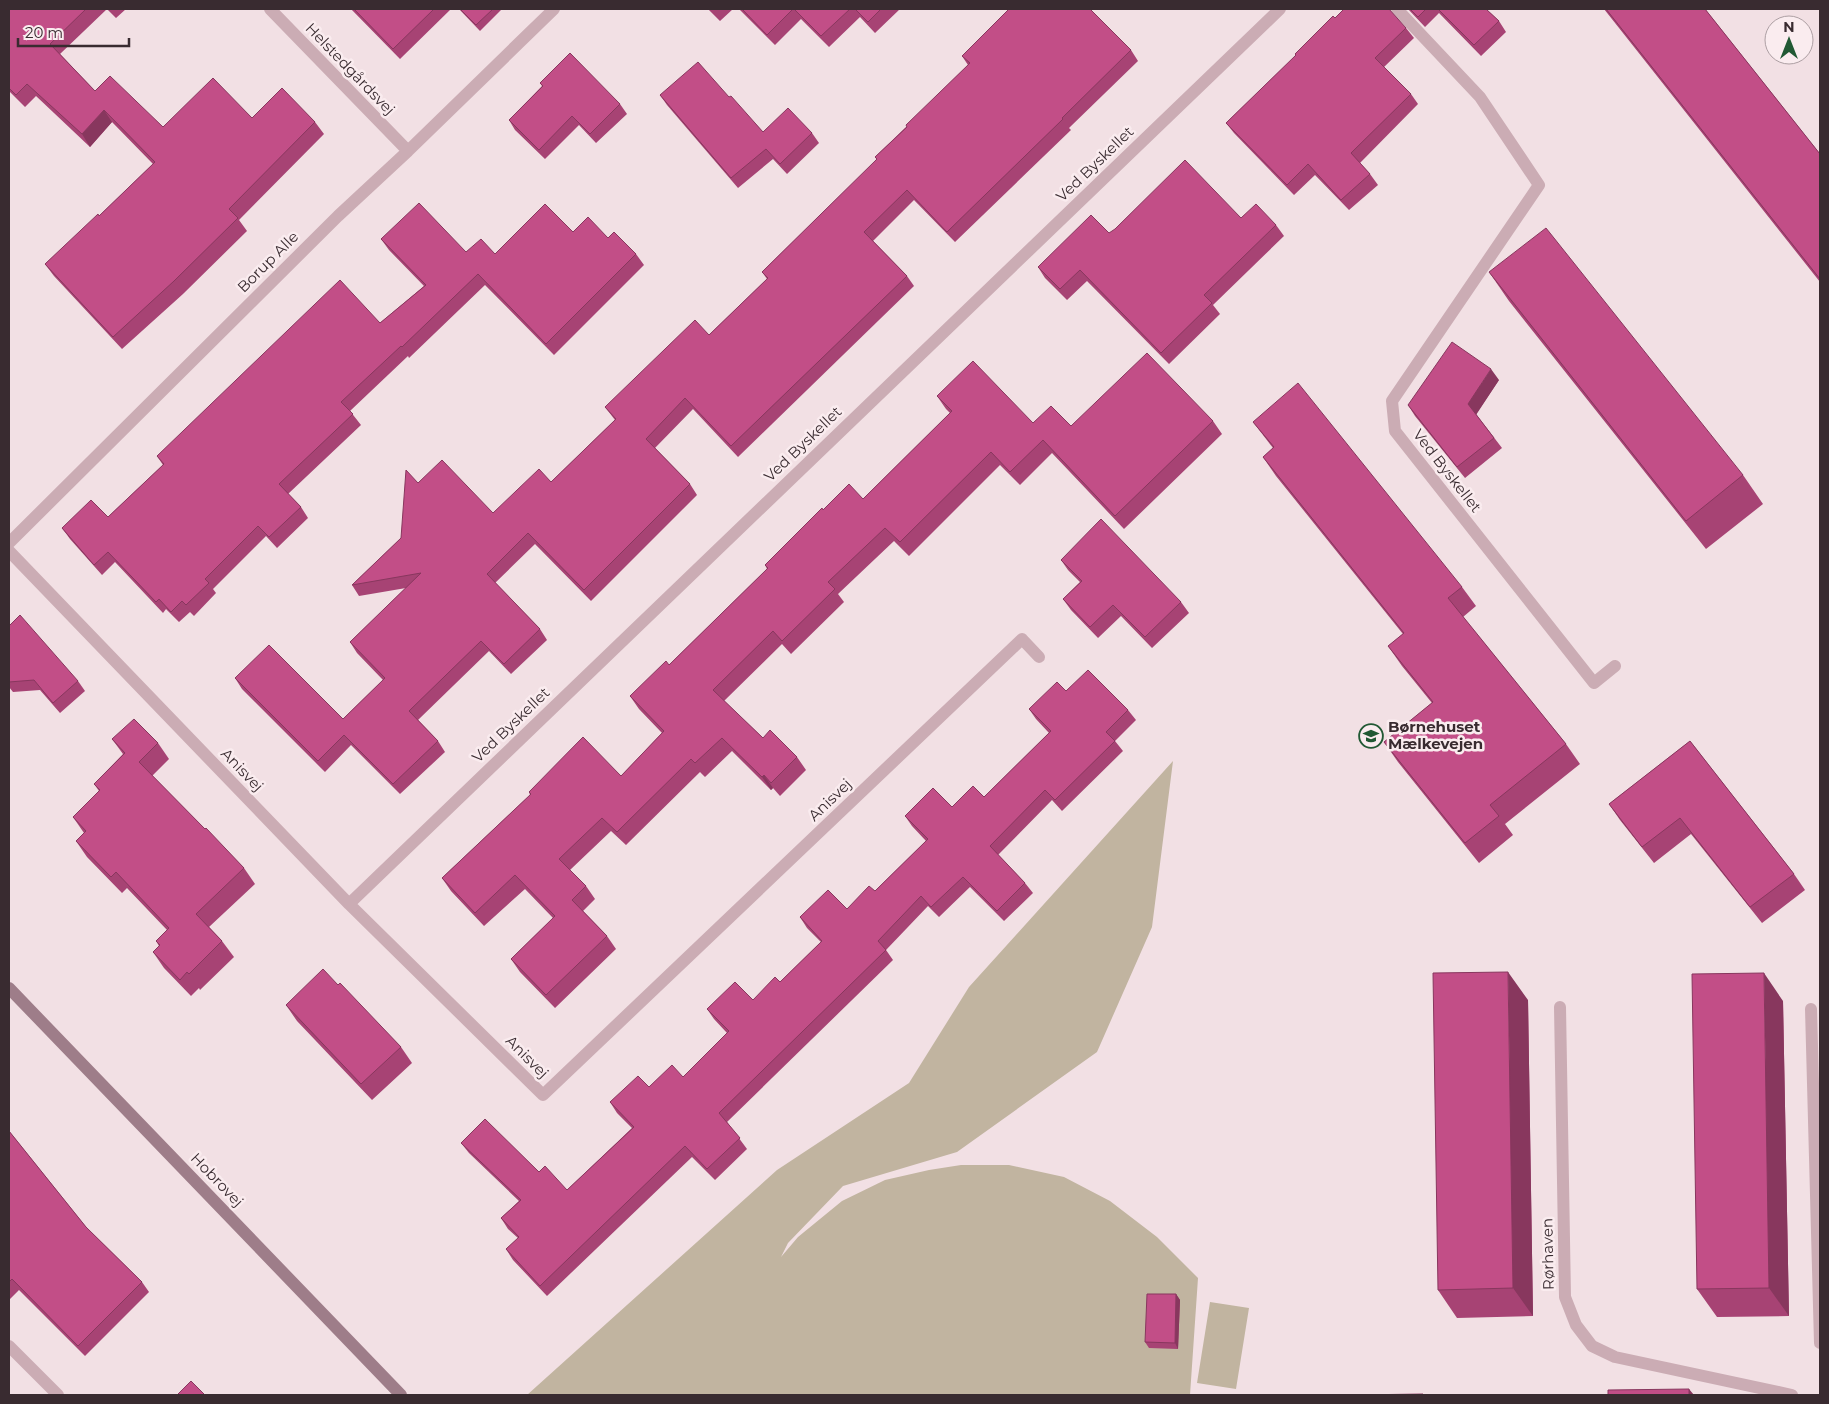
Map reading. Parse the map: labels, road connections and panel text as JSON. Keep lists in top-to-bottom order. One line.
{"streets":{"main road":["Hobrovej"],"street":["Helstedgårdsvej","Ved Byskellet","Borup Alle","Anisvej","Rørhaven"]},"crossings":[["Helstedgårdsvej","Borup Alle"],["Ved Byskellet","Anisvej"]],"places":{"school or university":["Børnehuset Mælkevejen"]},"scale_bar":"20 m","north":"top"}
